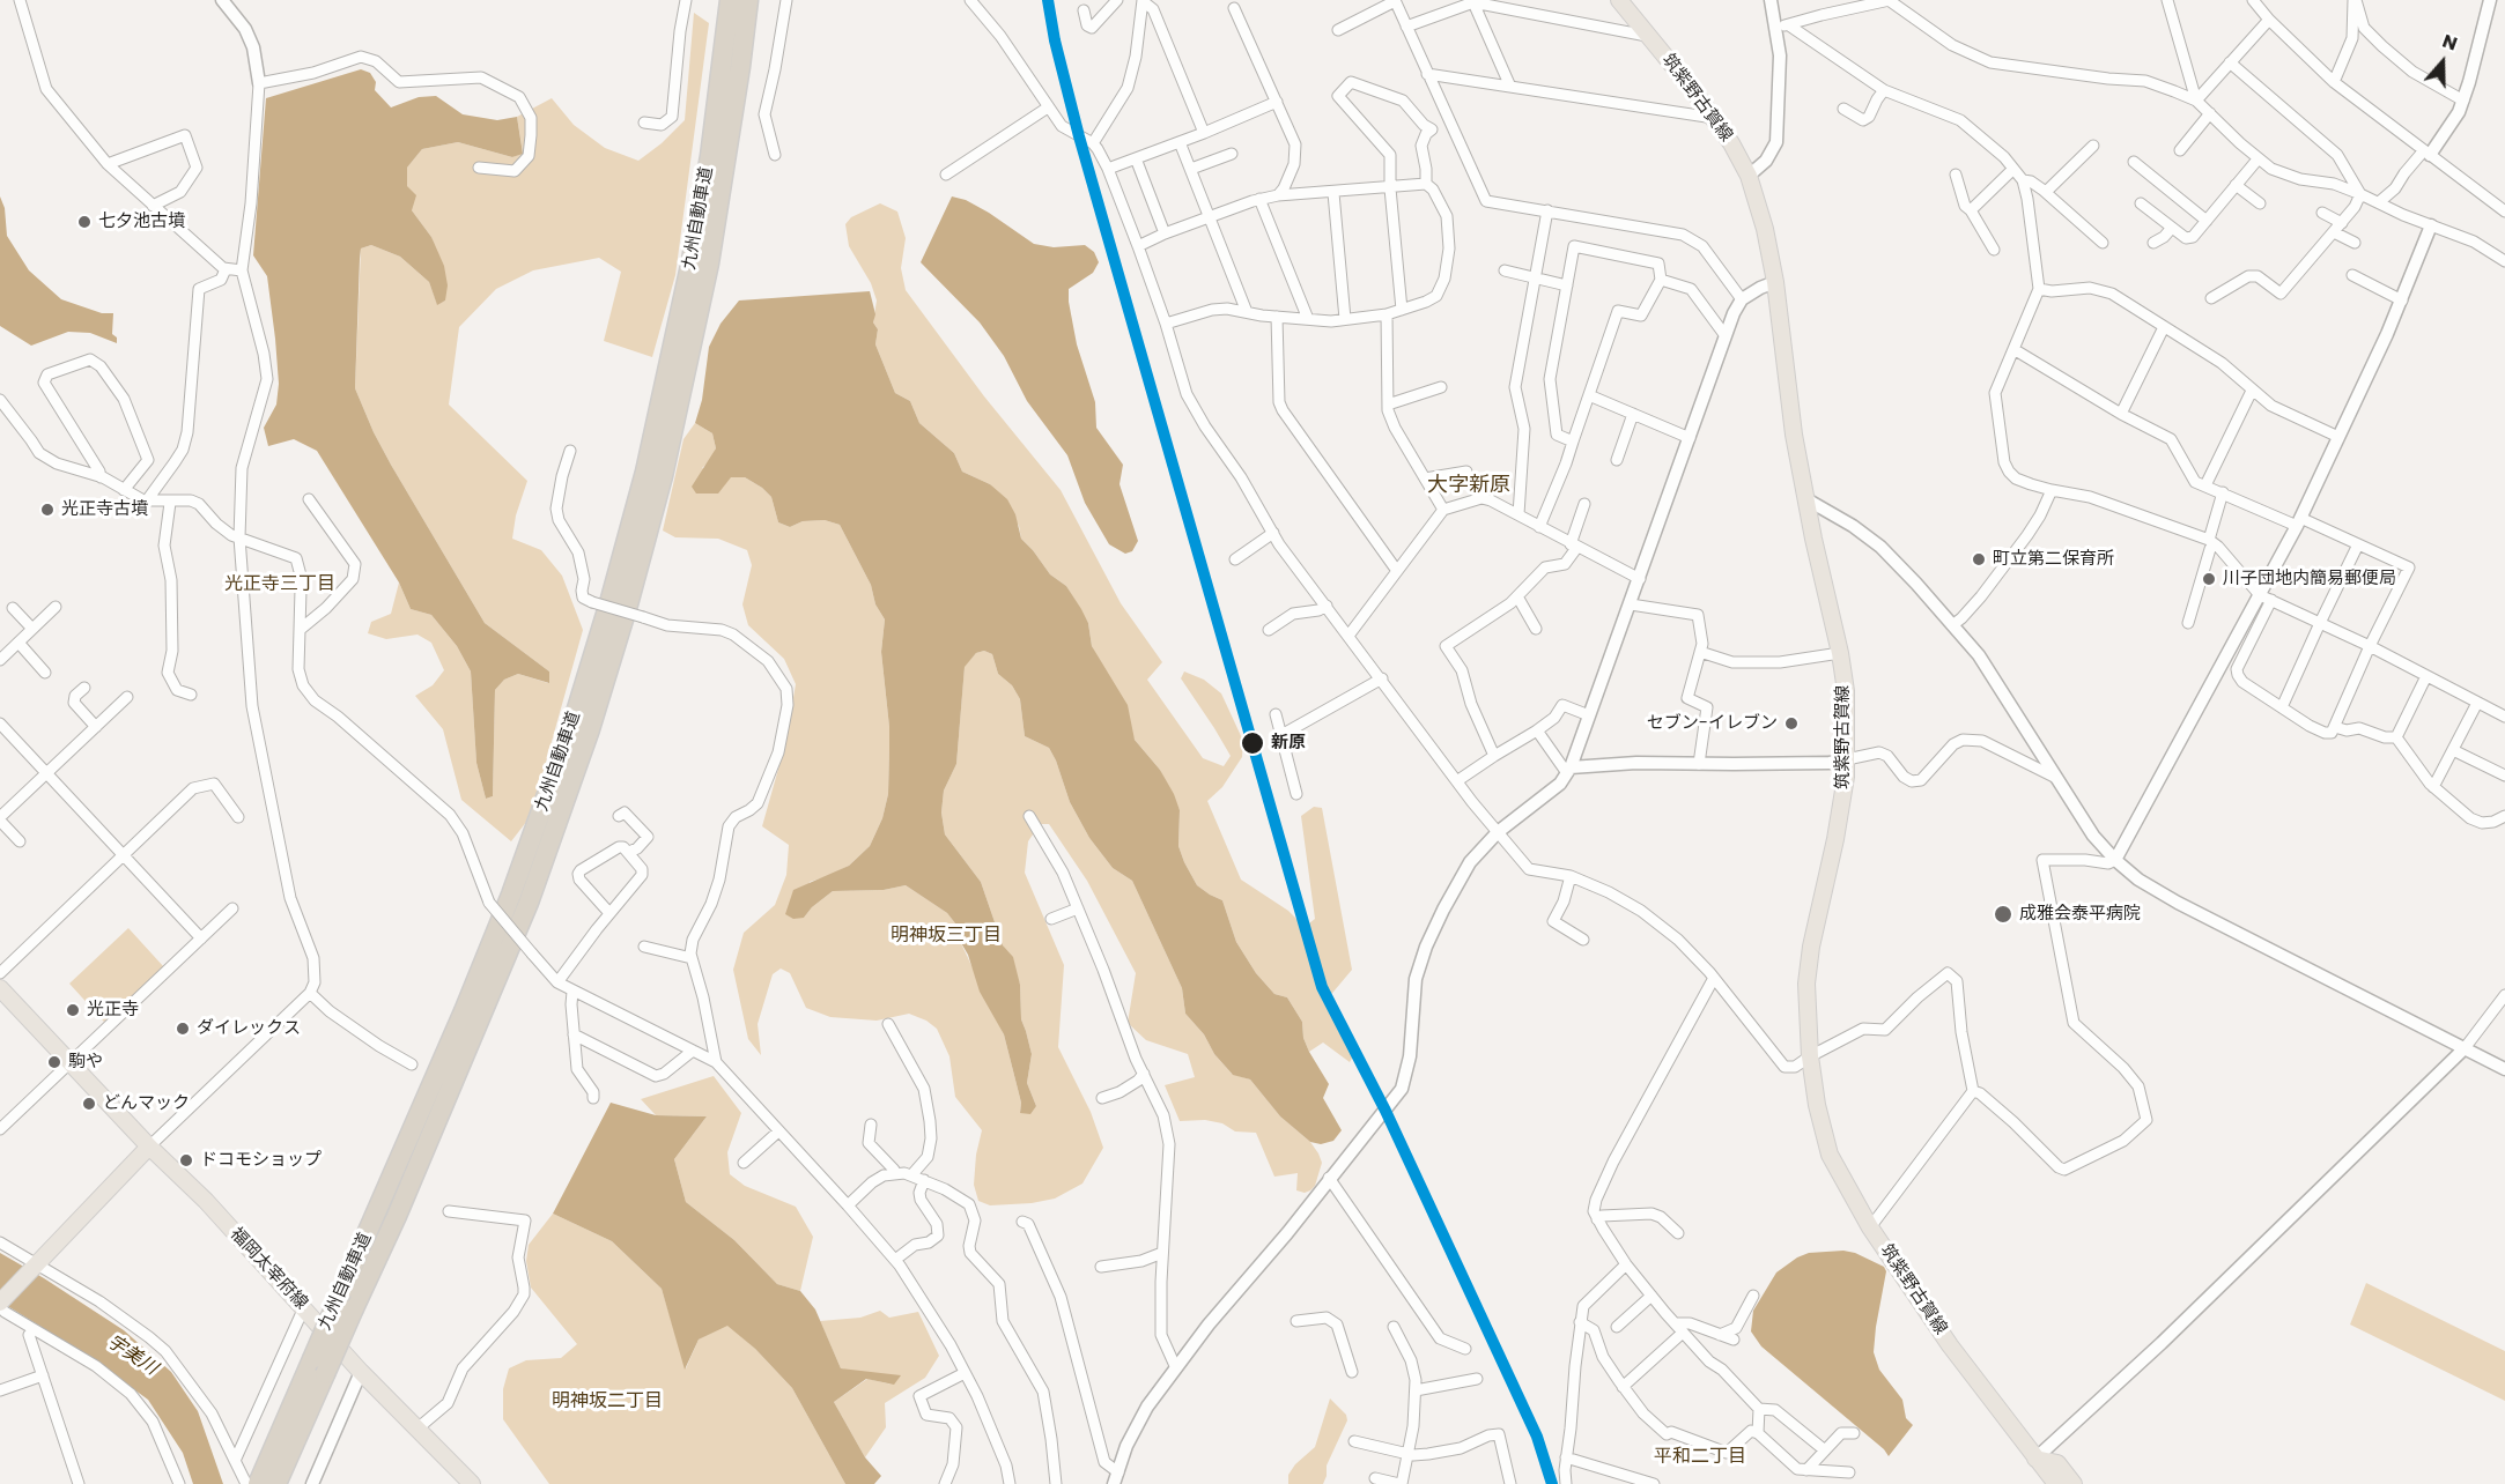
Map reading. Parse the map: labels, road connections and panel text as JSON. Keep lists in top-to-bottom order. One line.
{"streets":{"highway":["九州自動車道"],"main road":["筑紫野古賀線","福岡太宰府線"]},"districts":["大字新原","光正寺三丁目","明神坂三丁目","明神坂二丁目","平和二丁目"],"water":["宇美川"],"places":["七夕池古墳","光正寺古墳","町立第二保育所","川子団地内簡易郵便局","セブン-イレブン","新原","成雅会泰平病院","光正寺","ダイレックス","駒や","どんマック","ドコモショップ"],"north":"top"}
